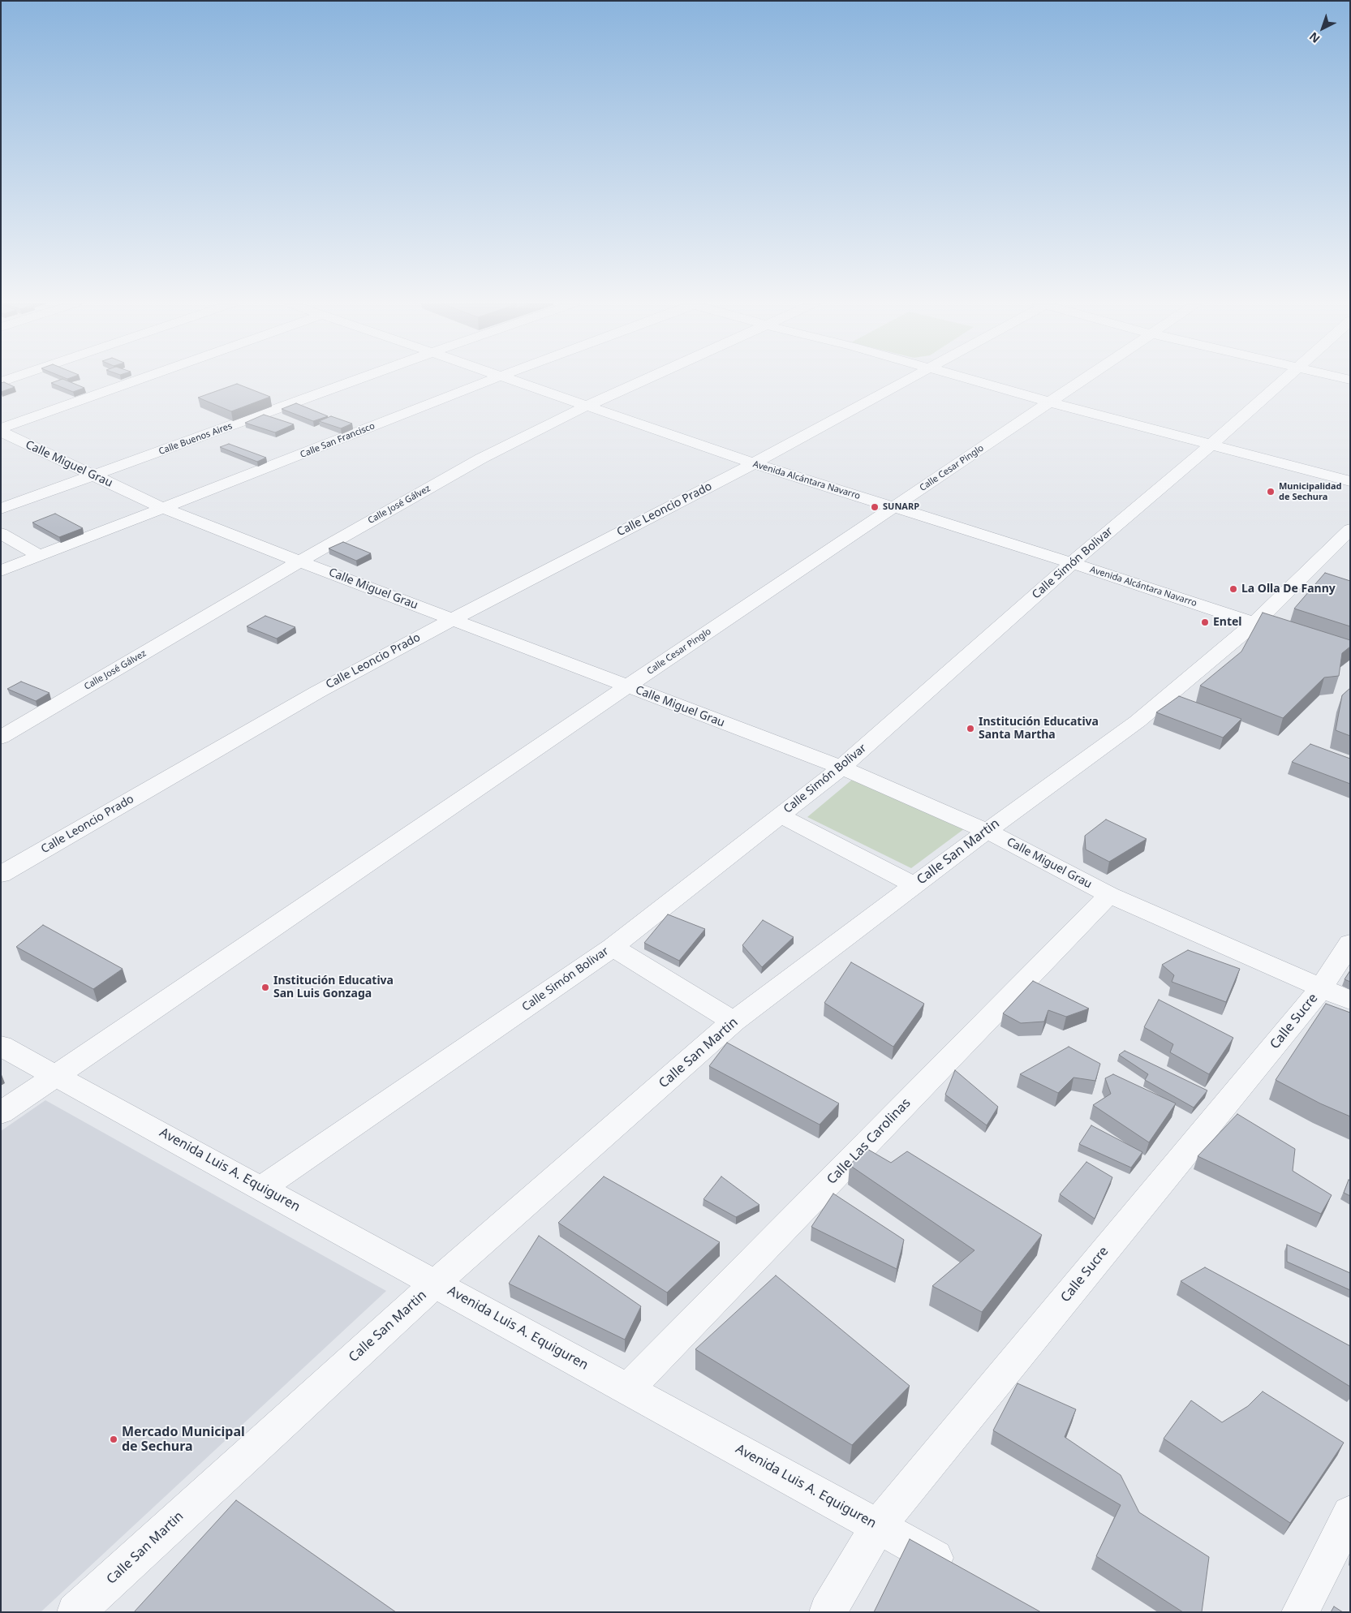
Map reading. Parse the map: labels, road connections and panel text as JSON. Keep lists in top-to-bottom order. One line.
{"streets":{"street":["Calle Buenos Aires","Calle San Francisco","Calle Miguel Grau","Calle Cesar Pinglo","Avenida Alcántara Navarro","Calle José Gálvez","Calle Leoncio Prado","Calle Simón Bolivar","Calle San Martin","Calle Sucre","Calle Las Carolinas","Avenida Luis A. Equiguren"]},"crossings":[["Calle Buenos Aires","Calle Miguel Grau"],["Calle San Francisco","Calle Miguel Grau"],["Calle Miguel Grau","Calle Cesar Pinglo"],["Calle Miguel Grau","Calle José Gálvez"],["Calle Miguel Grau","Calle Leoncio Prado"],["Calle Miguel Grau","Calle Simón Bolivar"],["Calle Miguel Grau","Calle San Martin"],["Calle Miguel Grau","Calle Sucre"],["Calle Miguel Grau","Calle Las Carolinas"],["Calle Cesar Pinglo","Avenida Alcántara Navarro"],["Calle Cesar Pinglo","Avenida Luis A. Equiguren"],["Avenida Alcántara Navarro","Calle José Gálvez"],["Avenida Alcántara Navarro","Calle Leoncio Prado"],["Avenida Alcántara Navarro","Calle Simón Bolivar"],["Avenida Alcántara Navarro","Calle San Martin"],["Calle Simón Bolivar","Avenida Luis A. Equiguren"],["Calle San Martin","Avenida Luis A. Equiguren"],["Calle Sucre","Avenida Luis A. Equiguren"],["Calle Las Carolinas","Avenida Luis A. Equiguren"]],"places":["Municipalidad de Sechura","SUNARP","La Olla De Fanny","Entel","Institución Educativa Santa Martha","Institución Educativa San Luis Gonzaga","Mercado Municipal de Sechura"],"north":"bottom left"}
